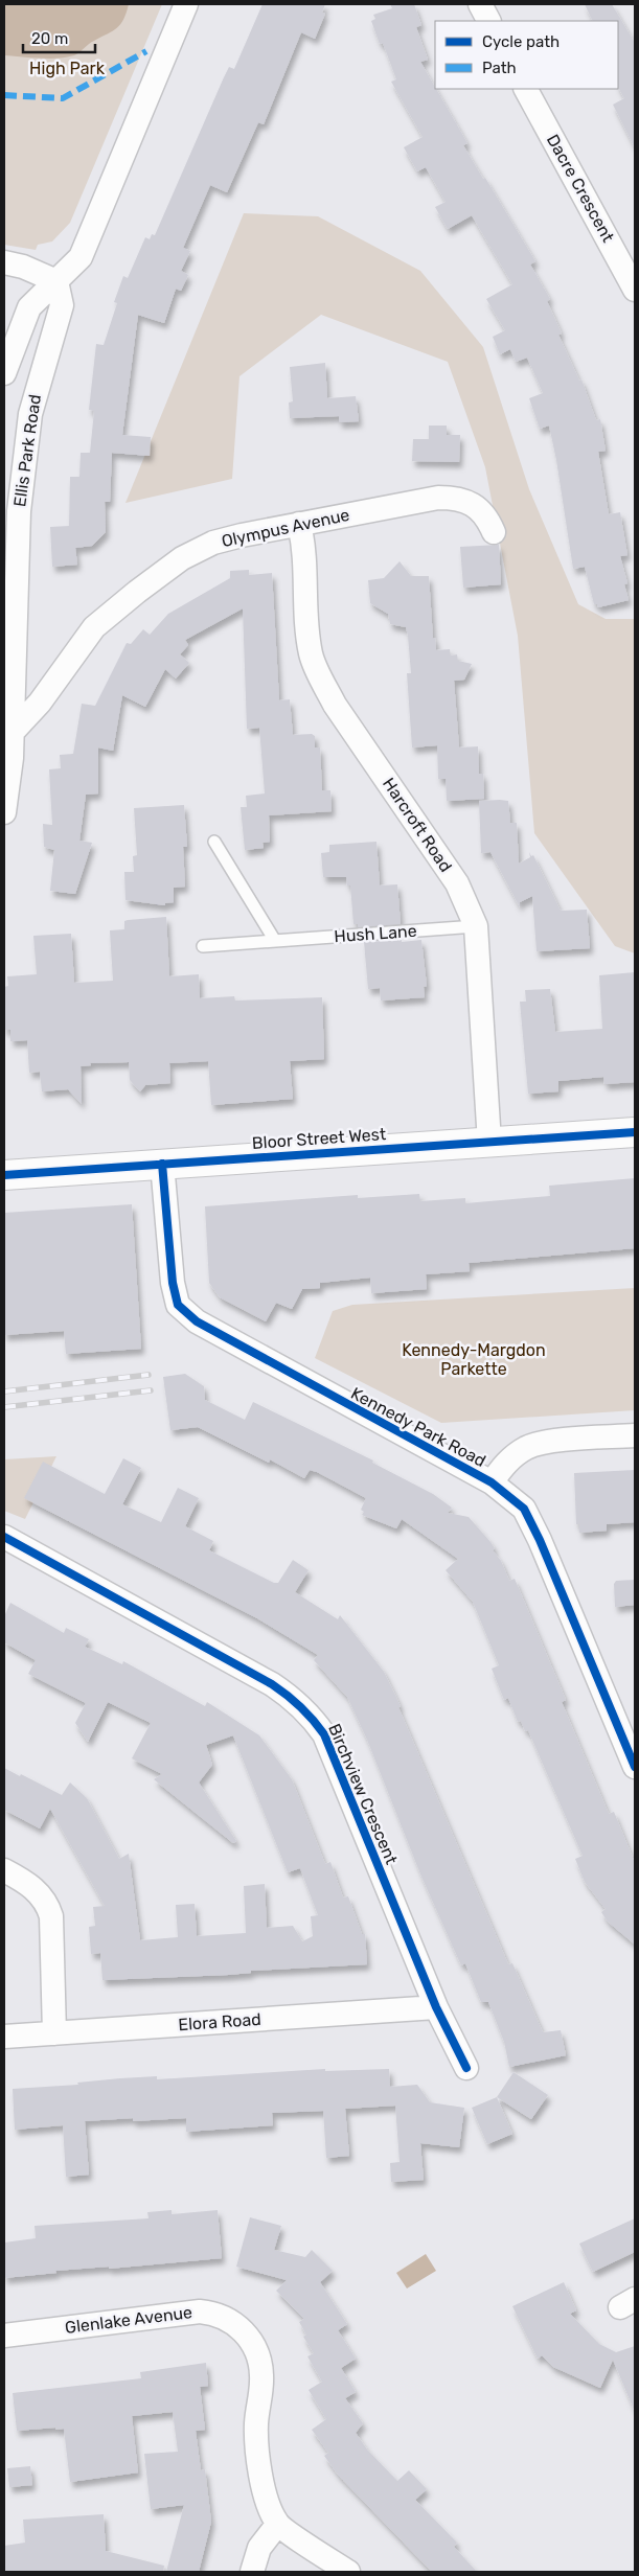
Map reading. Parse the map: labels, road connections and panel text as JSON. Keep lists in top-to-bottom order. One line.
{"streets":{"main road":["Bloor Street West"],"street":["Dacre Crescent","Ellis Park Road","Olympus Avenue","Harcroft Road","Kennedy Park Road","Birchview Crescent","Elora Road","Glenlake Avenue"],"lane":["Hush Lane"]},"crossings":[["Ellis Park Road","Olympus Avenue"],["Olympus Avenue","Harcroft Road"],["Harcroft Road","Hush Lane"],["Harcroft Road","Bloor Street West"],["Bloor Street West","Kennedy Park Road"],["Birchview Crescent","Elora Road"]],"parks":["High Park","Kennedy-Margdon Parkette"],"legend":["Cycle path","Path"],"scale_bar":"20 m"}
